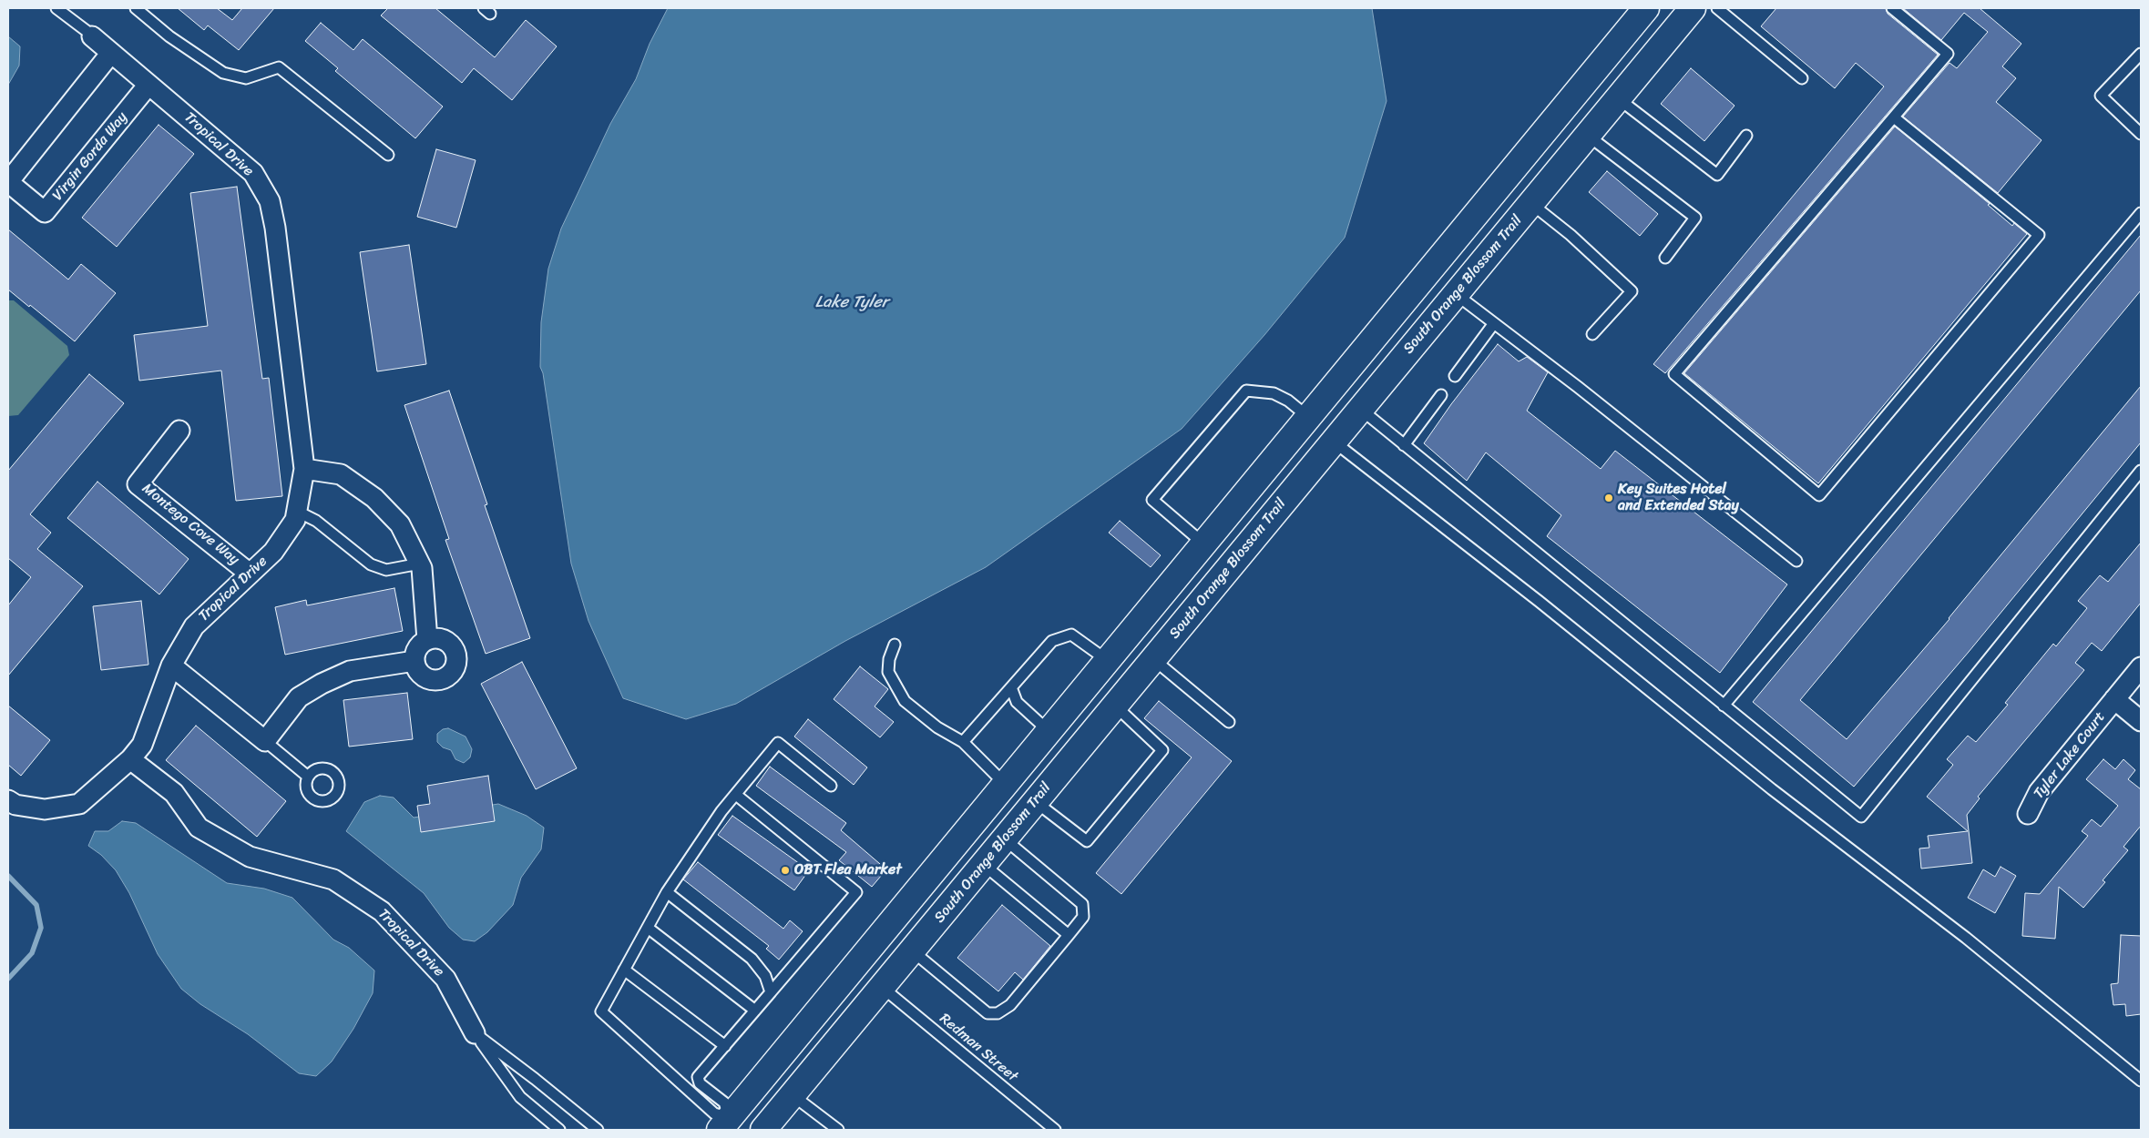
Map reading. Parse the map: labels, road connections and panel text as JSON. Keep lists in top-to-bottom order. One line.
{"streets":{"main road":["South Orange Blossom Trail"],"street":["Tropical Drive","Virgin Gorda Way","Montego Cove Way","Tyler Lake Court"],"lane":["Redman Street"]},"crossings":[["Tropical Drive","Virgin Gorda Way"],["Tropical Drive","Montego Cove Way"],["South Orange Blossom Trail","Redman Street"]],"water":["Lake Tyler"],"places":["Key Suites Hotel and Extended Stay","OBT Flea Market"]}
